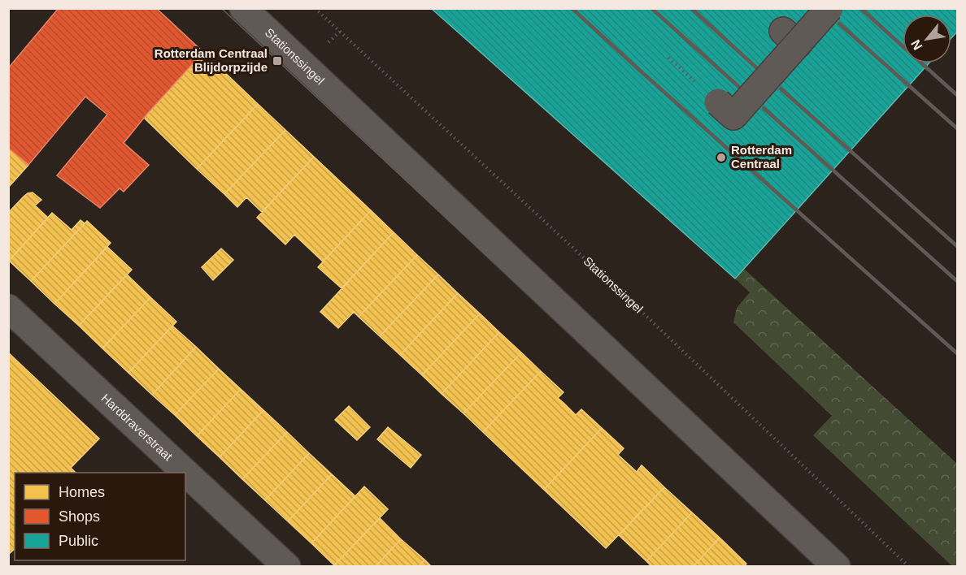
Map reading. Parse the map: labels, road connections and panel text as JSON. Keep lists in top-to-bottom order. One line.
{"streets":{"street":["Stationssingel","Harddraverstraat"]},"places":{"transit":["Rotterdam Centraal Blijdorpzijde"],"other":["Rotterdam Centraal"]},"legend":["Homes","Shops","Public"],"north":"bottom left"}
